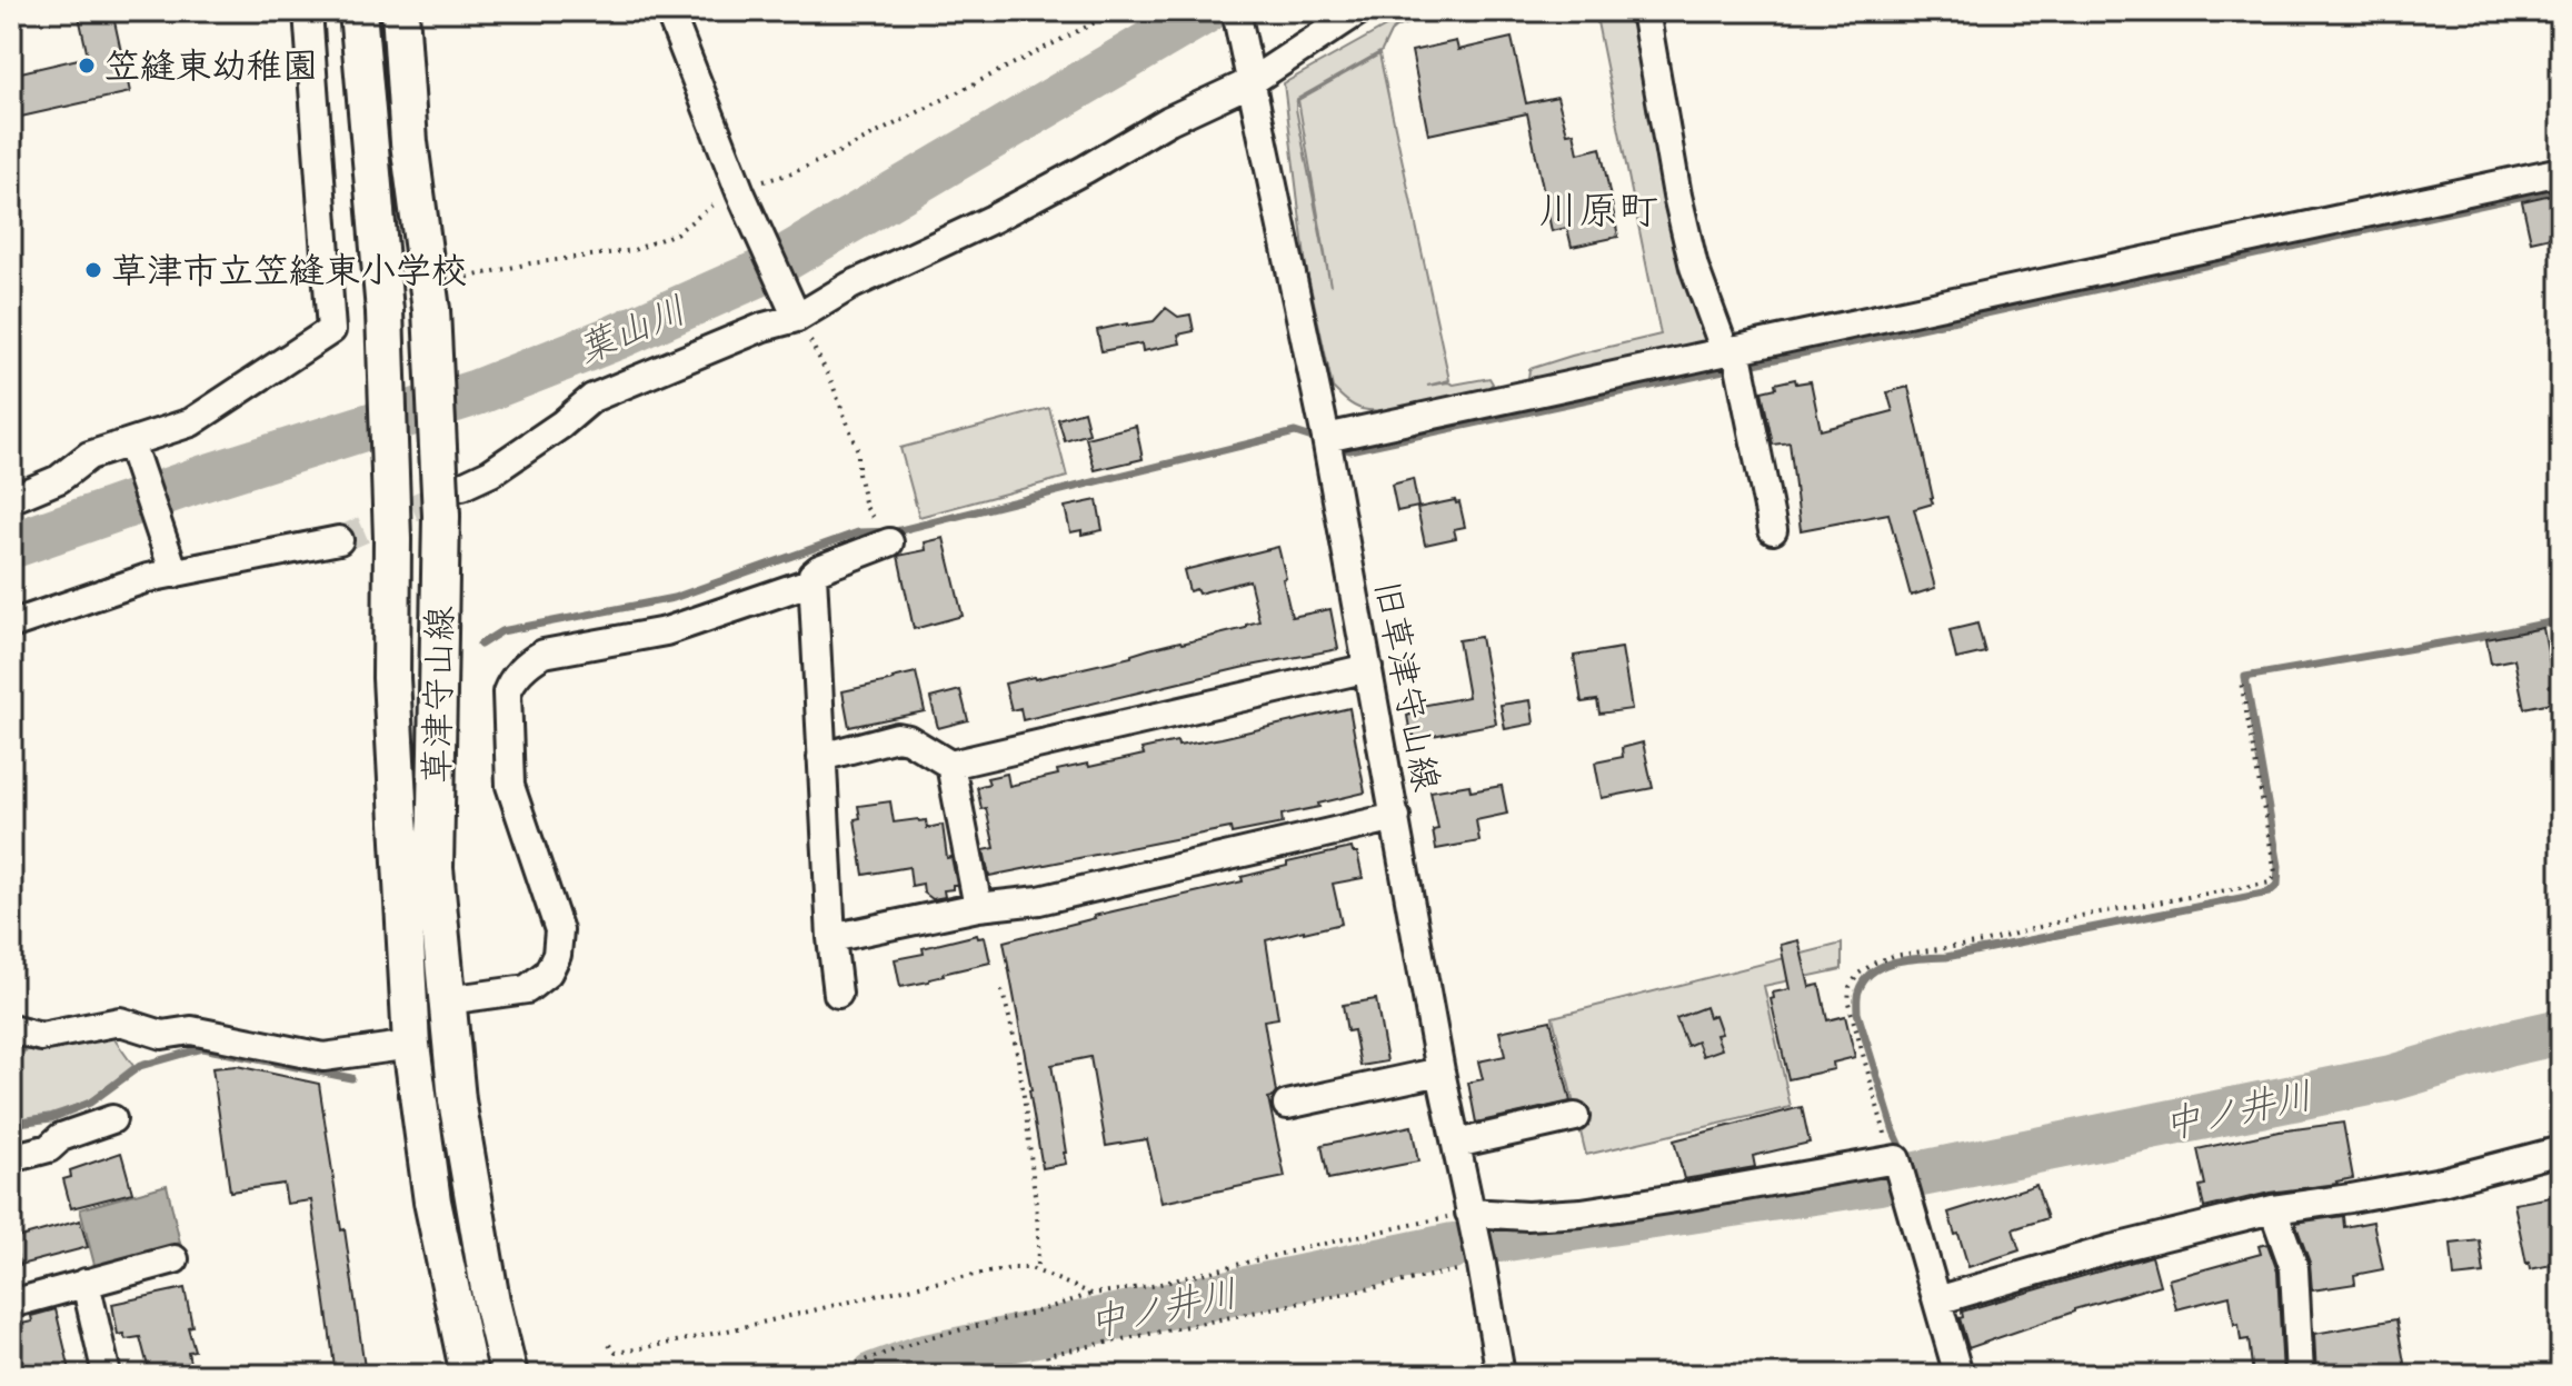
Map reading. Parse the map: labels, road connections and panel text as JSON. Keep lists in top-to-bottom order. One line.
{"streets":{"main road":["草津守山線"],"street":["旧草津守山線"]},"districts":["川原町"],"water":["葉山川","中ノ井川"],"places":["笠縫東幼稚園","草津市立笠縫東小学校"]}
